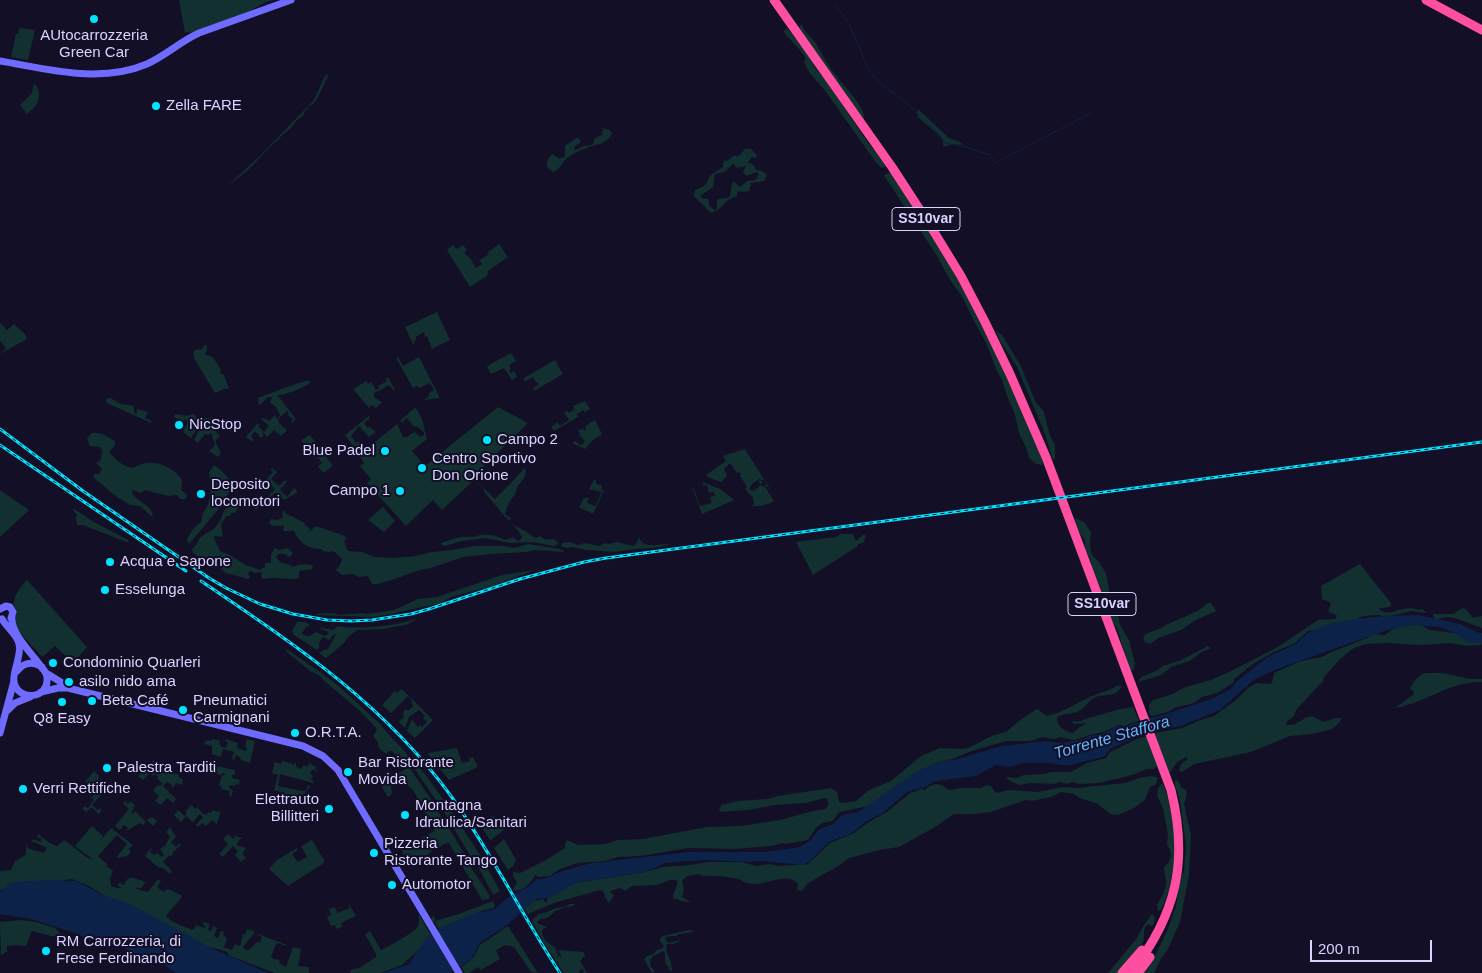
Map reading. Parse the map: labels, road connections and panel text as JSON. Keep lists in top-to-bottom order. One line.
{"streets":{"highway":["SS10var"]},"water":["Torrente Staffora"],"places":["AUtocarrozzeria Green Car","Zella FARE","NicStop","Campo 2","Blue Padel","Centro Sportivo Don Orione","Campo 1","Deposito locomotori","Acqua e Sapone","Esselunga","Condominio Quarleri","asilo nido ama","Beta Café","Q8 Easy","Pneumatici Carmignani","O.R.T.A.","Palestra Tarditi","Bar Ristorante Movida","Verri Rettifiche","Elettrauto Billitteri","Montagna Idraulica/Sanitari","Pizzeria Ristorante Tango","Automotor","RM Carrozzeria, di Frese Ferdinando"],"scale_bar":"200 m"}
